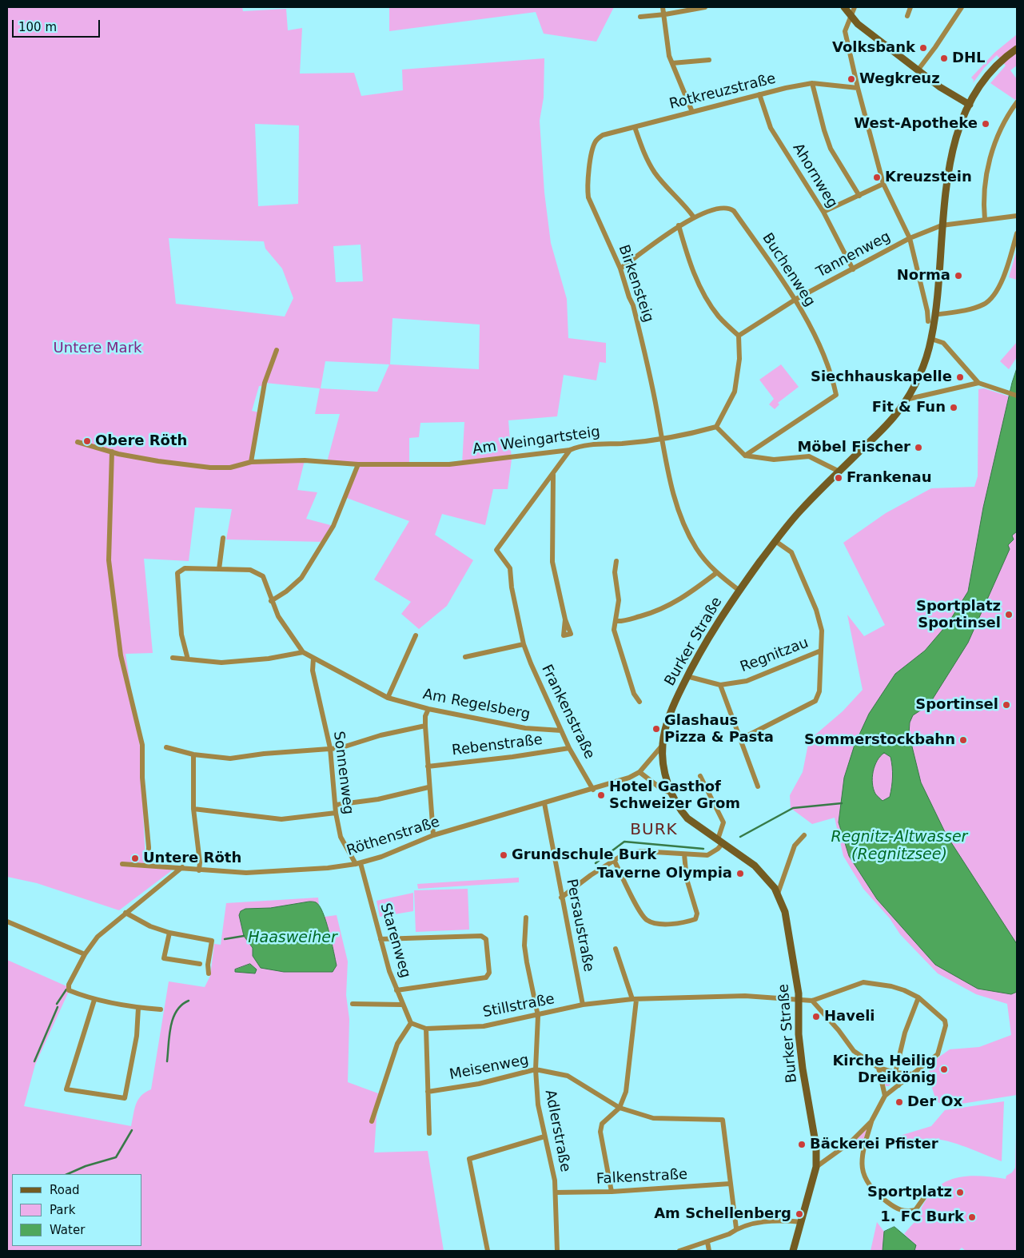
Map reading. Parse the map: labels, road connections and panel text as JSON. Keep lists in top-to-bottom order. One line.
{"streets":{"main road":["Burker Straße"],"street":["Rotkreuzstraße","Ahornweg","Tannenweg","Buchenweg","Birkensteig","Am Weingartsteig","Regnitzau","Am Regelsberg","Frankenstraße","Rebenstraße","Sonnenweg","Röthenstraße","Persaustraße","Starenweg","Stillstraße","Meisenweg","Adlerstraße","Falkenstraße"]},"crossings":[["Rotkreuzstraße","Ahornweg"],["Rotkreuzstraße","Birkensteig"],["Ahornweg","Tannenweg"],["Tannenweg","Buchenweg"],["Tannenweg","Burker Straße"],["Birkensteig","Am Weingartsteig"],["Birkensteig","Burker Straße"],["Am Weingartsteig","Frankenstraße"],["Burker Straße","Regnitzau"],["Burker Straße","Röthenstraße"],["Burker Straße","Stillstraße"],["Am Regelsberg","Frankenstraße"],["Am Regelsberg","Sonnenweg"],["Frankenstraße","Rebenstraße"],["Frankenstraße","Röthenstraße"],["Sonnenweg","Röthenstraße"],["Sonnenweg","Starenweg"],["Röthenstraße","Persaustraße"],["Röthenstraße","Starenweg"],["Persaustraße","Stillstraße"],["Starenweg","Stillstraße"],["Stillstraße","Adlerstraße"],["Meisenweg","Adlerstraße"],["Meisenweg","Falkenstraße"],["Adlerstraße","Falkenstraße"]],"districts":["BURK"],"water":["Regnitz-Altwasser (Regnitzsee)","Haasweiher"],"parks":["Untere Mark"],"places":["Volksbank","DHL","Wegkreuz","West-Apotheke","Kreuzstein","Norma","Siechhauskapelle","Fit & Fun","Obere Röth","Möbel Fischer","Frankenau","Sportplatz Sportinsel","Sportinsel","Glashaus Pizza & Pasta","Sommerstockbahn","Hotel Gasthof Schweizer Grom","Grundschule Burk","Untere Röth","Taverne Olympia","Haveli","Kirche Heilig Dreikönig","Der Ox","Bäckerei Pfister","Sportplatz","Am Schellenberg","1. FC Burk"],"legend":["Road","Park","Water"],"scale_bar":"100 m"}
